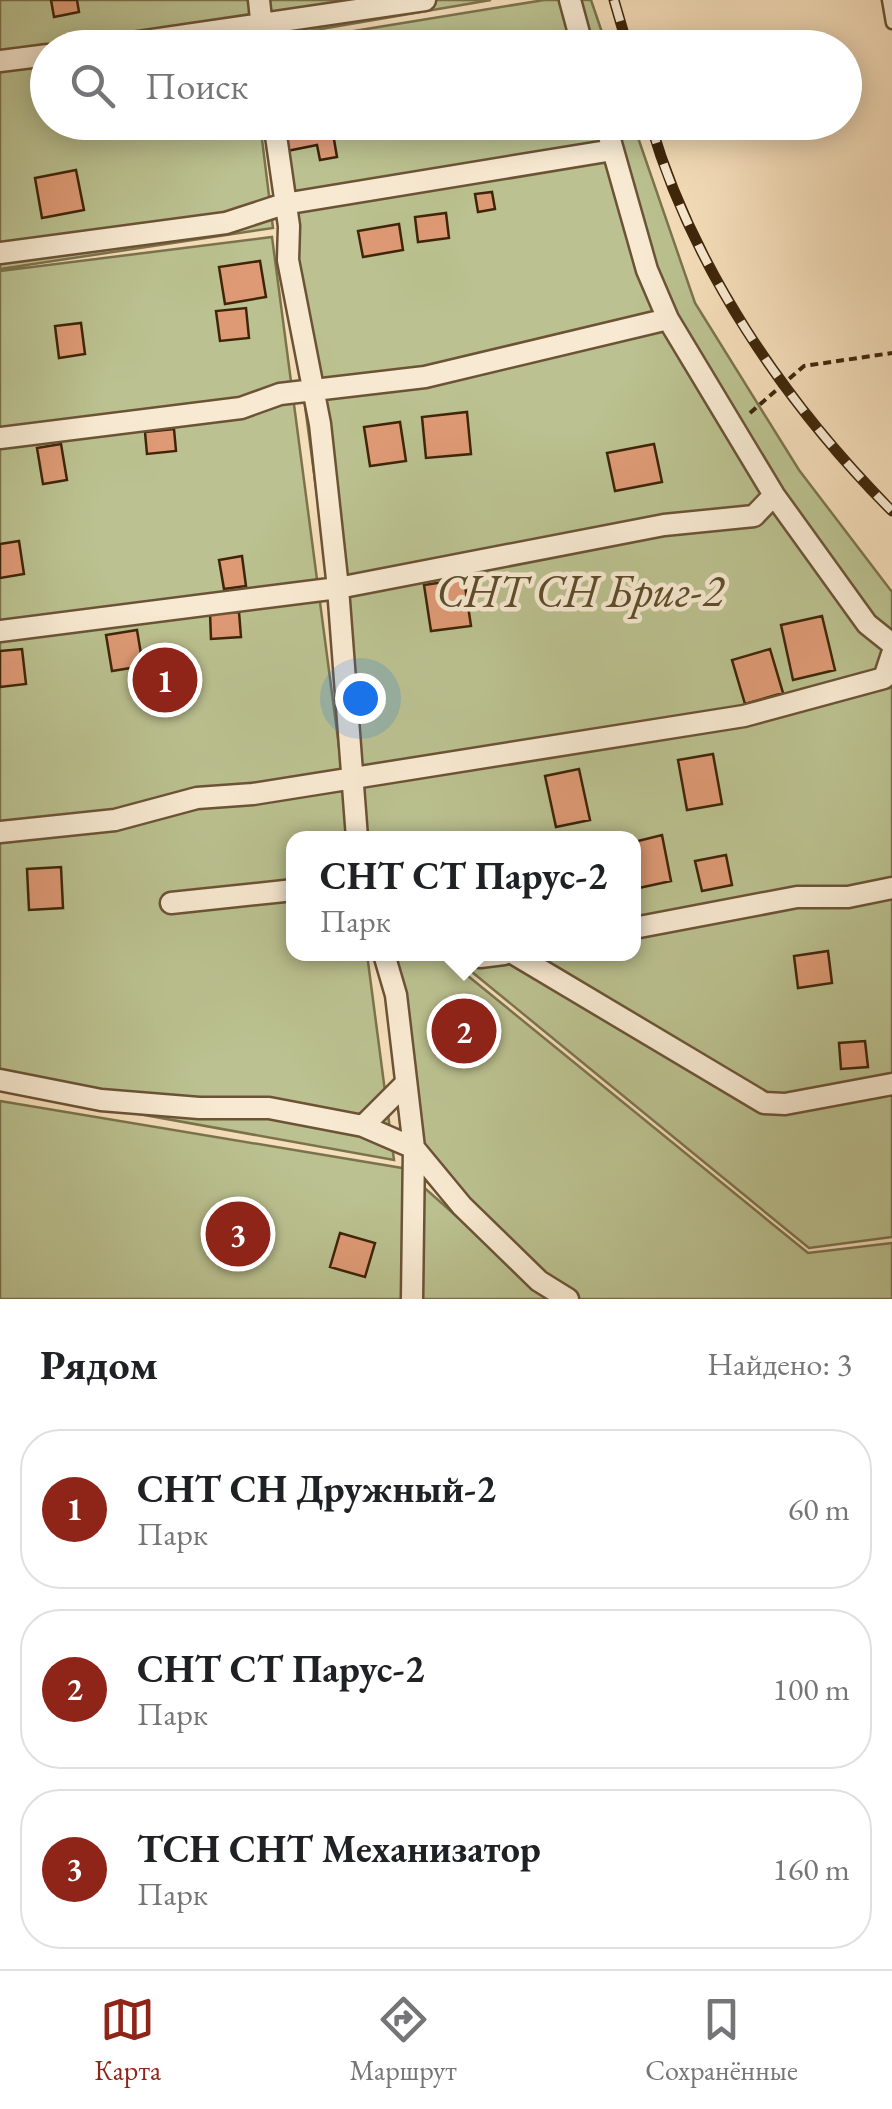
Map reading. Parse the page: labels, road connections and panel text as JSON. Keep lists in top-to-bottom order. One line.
{"parks":["СНТ СН Бриг-2"],"page":{"search":"Поиск","pins":["1","2","3"],"popup":["СНТ СТ Парус-2","Парк"],"heading":["Рядом","Найдено: 3"],"list":[{"mark":"1","name":"СНТ СН Дружный-2","note":"Парк","value":"60 m"},{"mark":"2","name":"СНТ СТ Парус-2","note":"Парк","value":"100 m"},{"mark":"3","name":"ТСН СНТ Механизатор","note":"Парк","value":"160 m"}],"nav":["Карта","Маршрут","Сохранённые"]}}
